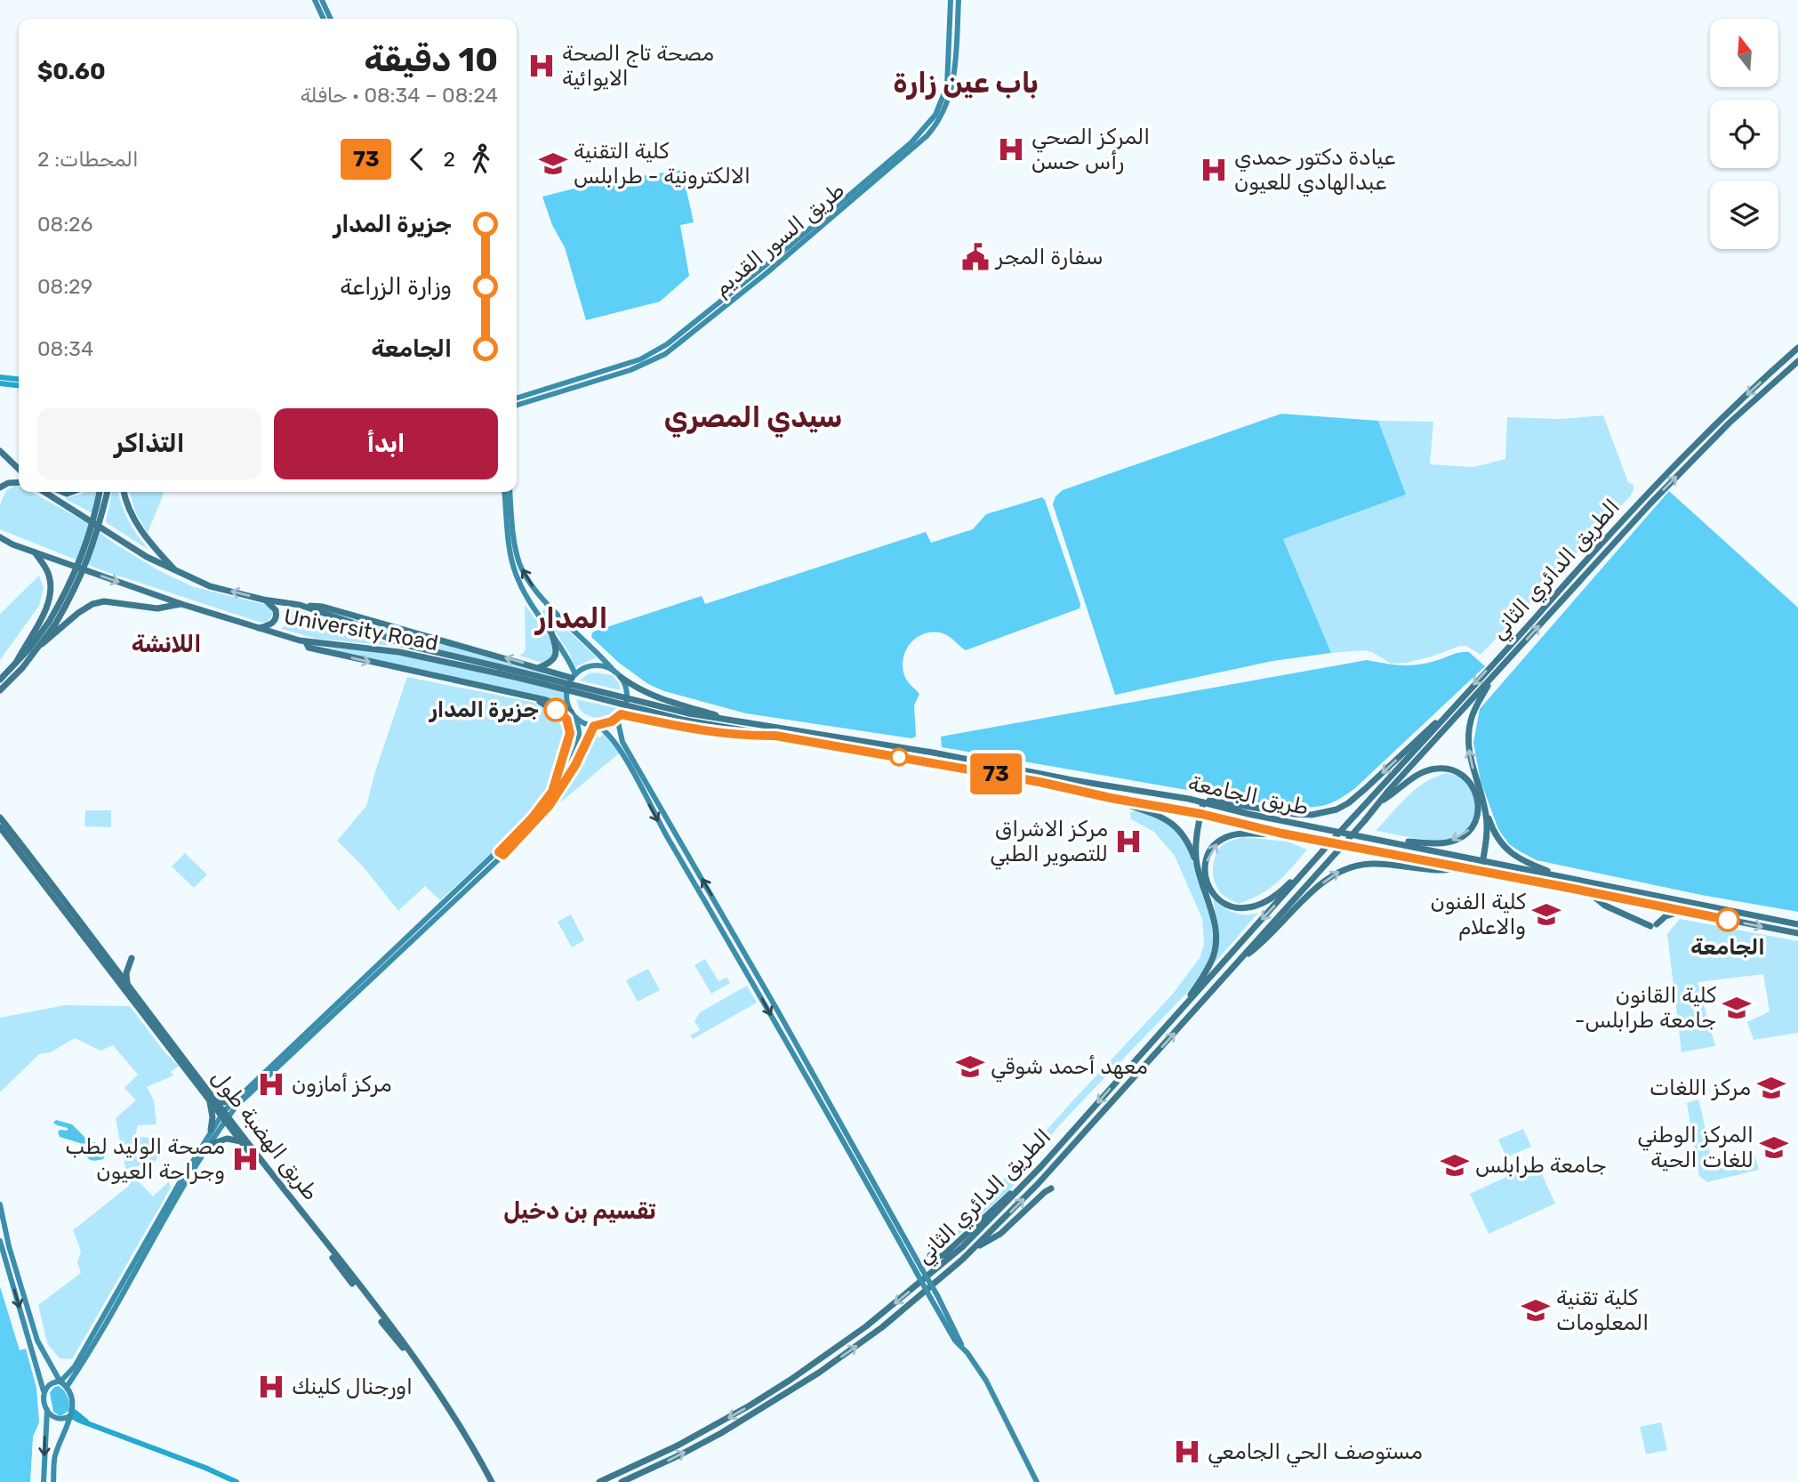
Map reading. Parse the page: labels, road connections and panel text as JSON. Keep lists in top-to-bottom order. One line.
{"streets":{"highway":["الطريق الدائري الثاني","University Road","طريق الجامعة","طريق الهضبة طول"],"main road":["طريق السور القديم"]},"crossings":[["University Road","طريق الجامعة"]],"districts":["باب عين زارة","سيدي المصري","المدار","اللانشة","تقسيم بن دخيل"],"places":{"hospital":["مصحة تاج الصحة الايوائية","المركز الصحي رأس حسن","عيادة دكتور حمدي عبدالهادي للعيون","مركز الاشراق للتصوير الطبي","مركز أمازون","مصحة الوليد لطب وجراحة العيون","اورجنال كلينك","مستوصف الحي الجامعي"],"school or university":["كلية التقنية الالكترونية - طرابلس","كلية الفنون والاعلام","كلية القانون -جامعة طرابلس","معهد أحمد شوقي","مركز اللغات","المركز الوطني للغات الحية","جامعة طرابلس","كلية تقنية المعلومات"],"public building":["سفارة المجر"],"other":["جزيرة المدار","الجامعة"]},"lines":["bus line 73"],"north":"top","page":{"on_map":"73","heading":["10 دقيقة","08:24 – 08:34 · حافلة","$0.60"],"legs":["2","73","المحطات: 2"],"list":[{"name":"جزيرة المدار","value":"08:26"},{"name":"وزارة الزراعة","value":"08:29"},{"name":"الجامعة","value":"08:34"}],"buttons":["ابدأ","التذاكر"]}}
